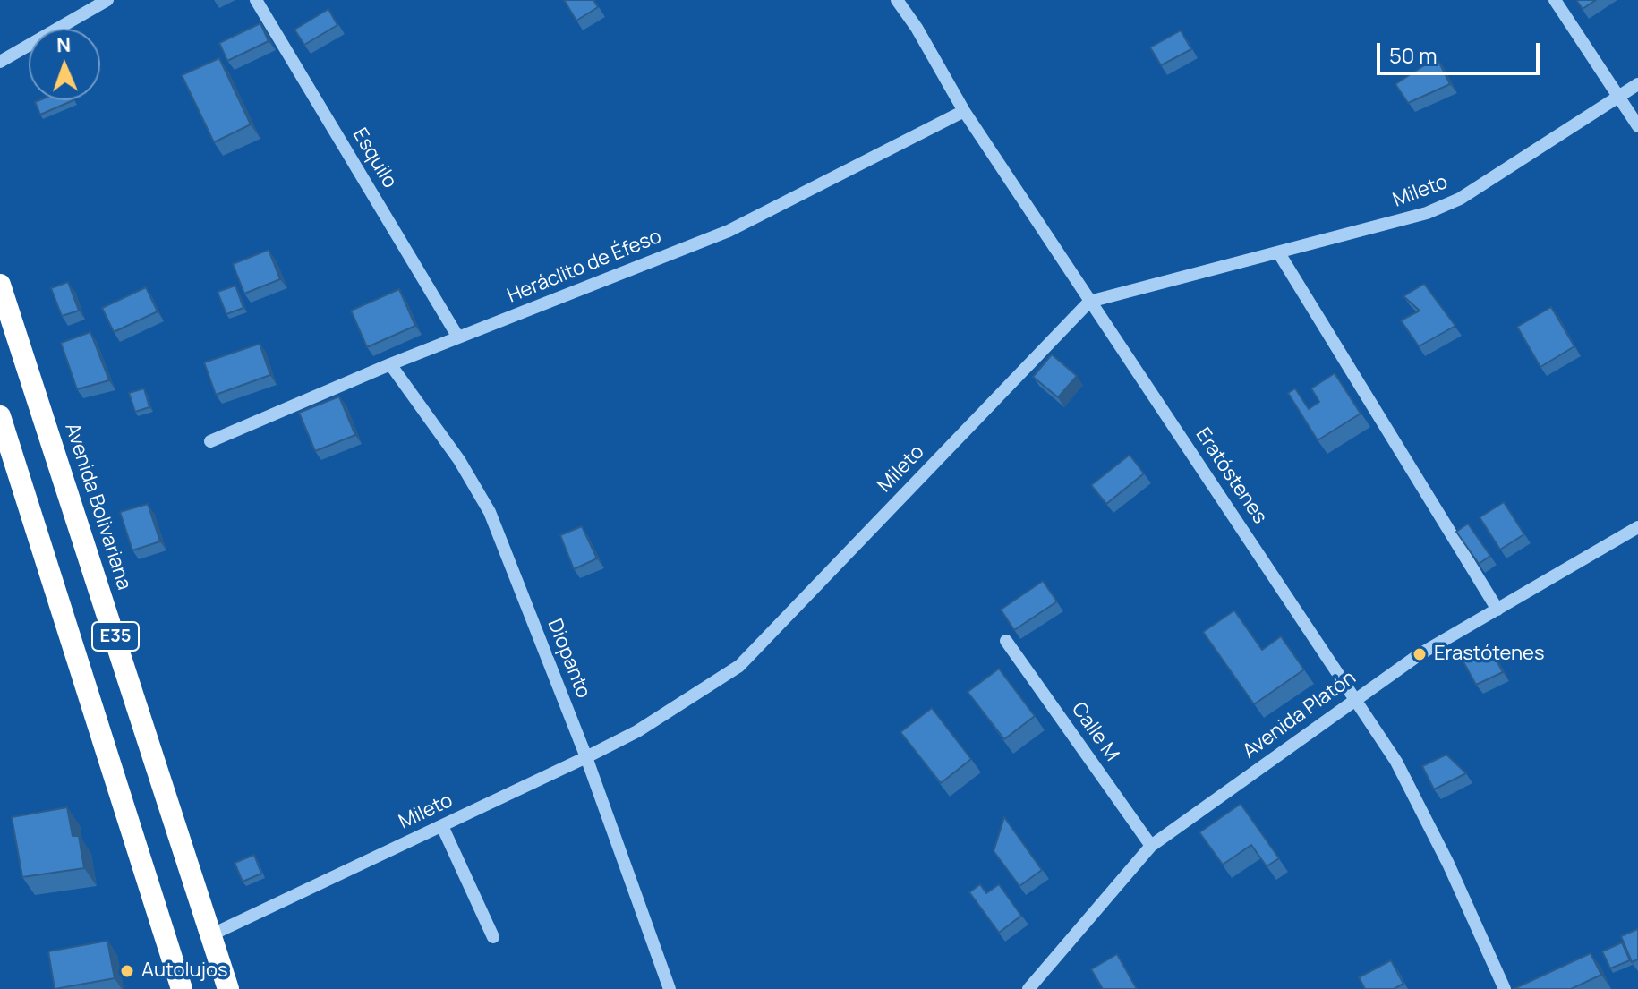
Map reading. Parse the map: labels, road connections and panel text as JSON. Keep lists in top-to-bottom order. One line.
{"streets":{"highway":["Avenida Bolivariana","E35"],"street":["Esquilo","Mileto","Heráclito de Éfeso","Eratóstenes","Diopanto","Avenida Platón","Calle M"]},"crossings":[["Esquilo","Heráclito de Éfeso"],["Mileto","Eratóstenes"],["Mileto","Avenida Bolivariana"],["Mileto","Diopanto"],["Heráclito de Éfeso","Eratóstenes"],["Heráclito de Éfeso","Diopanto"],["Eratóstenes","Avenida Platón"],["Avenida Platón","Calle M"]],"places":["Erastótenes","Autolujos"],"scale_bar":"50 m","north":"top"}
